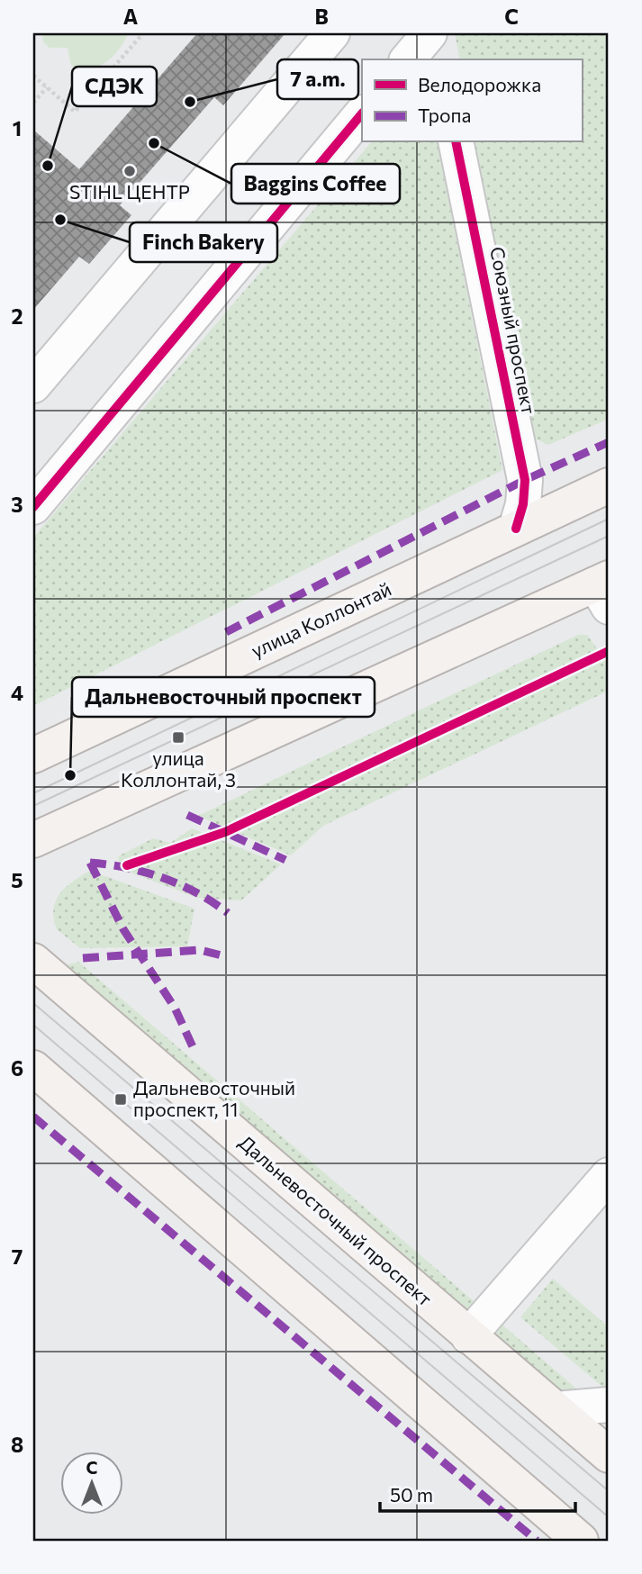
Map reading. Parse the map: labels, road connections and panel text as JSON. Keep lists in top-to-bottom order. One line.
{"streets":{"main road":["улица Коллонтай","Дальневосточный проспект"],"street":["Союзный проспект"]},"crossings":[["Союзный проспект","улица Коллонтай"]],"places":{"other":["7 a.m.","Baggins Coffee","СДЭК","STIHL ЦЕНТР","Finch Bakery","Дальневосточный проспект"],"transit":["улица Коллонтай, 3","Дальневосточный проспект, 11"]},"legend":["Велодорожка","Тропа"],"scale_bar":"50 m","north":"top","grid":{"columns":["A","B","C"],"rows":["1","2","3","4","5","6","7","8"]}}
